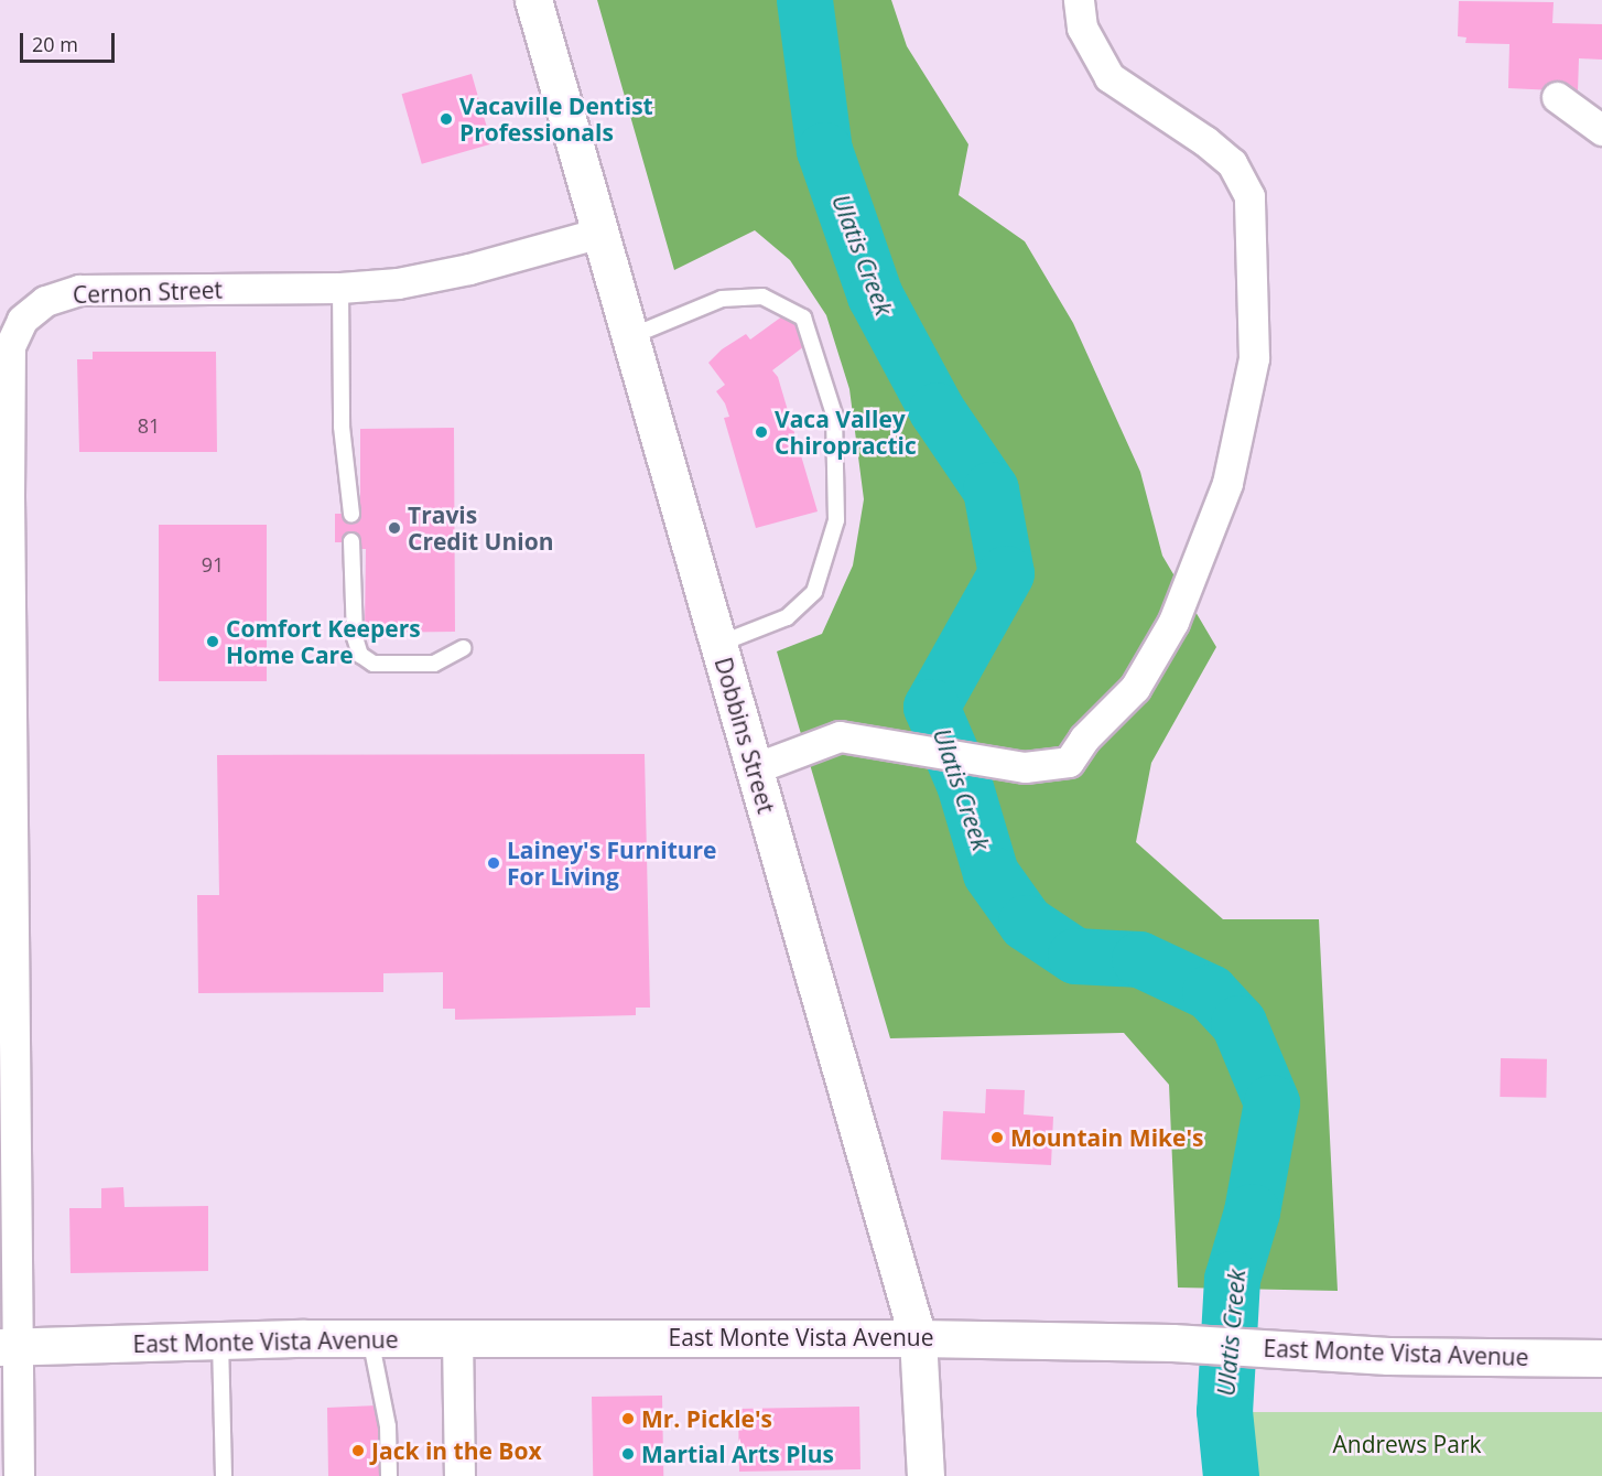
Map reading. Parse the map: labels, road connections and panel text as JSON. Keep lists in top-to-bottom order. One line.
{"streets":{"main road":["Dobbins Street","East Monte Vista Avenue"],"street":["Cernon Street"]},"crossings":[["Cernon Street","Dobbins Street"],["Cernon Street","East Monte Vista Avenue"],["Dobbins Street","East Monte Vista Avenue"]],"water":["Ulatis Creek"],"parks":["Andrews Park"],"places":["Vacaville Dentist Professionals","Vaca Valley Chiropractic","Travis Credit Union","Comfort Keepers Home Care","Lainey's Furniture For Living","Mountain Mike's","Mr. Pickle's","Jack in the Box","Martial Arts Plus"],"house_numbers":["81","91"],"scale_bar":"20 m"}
